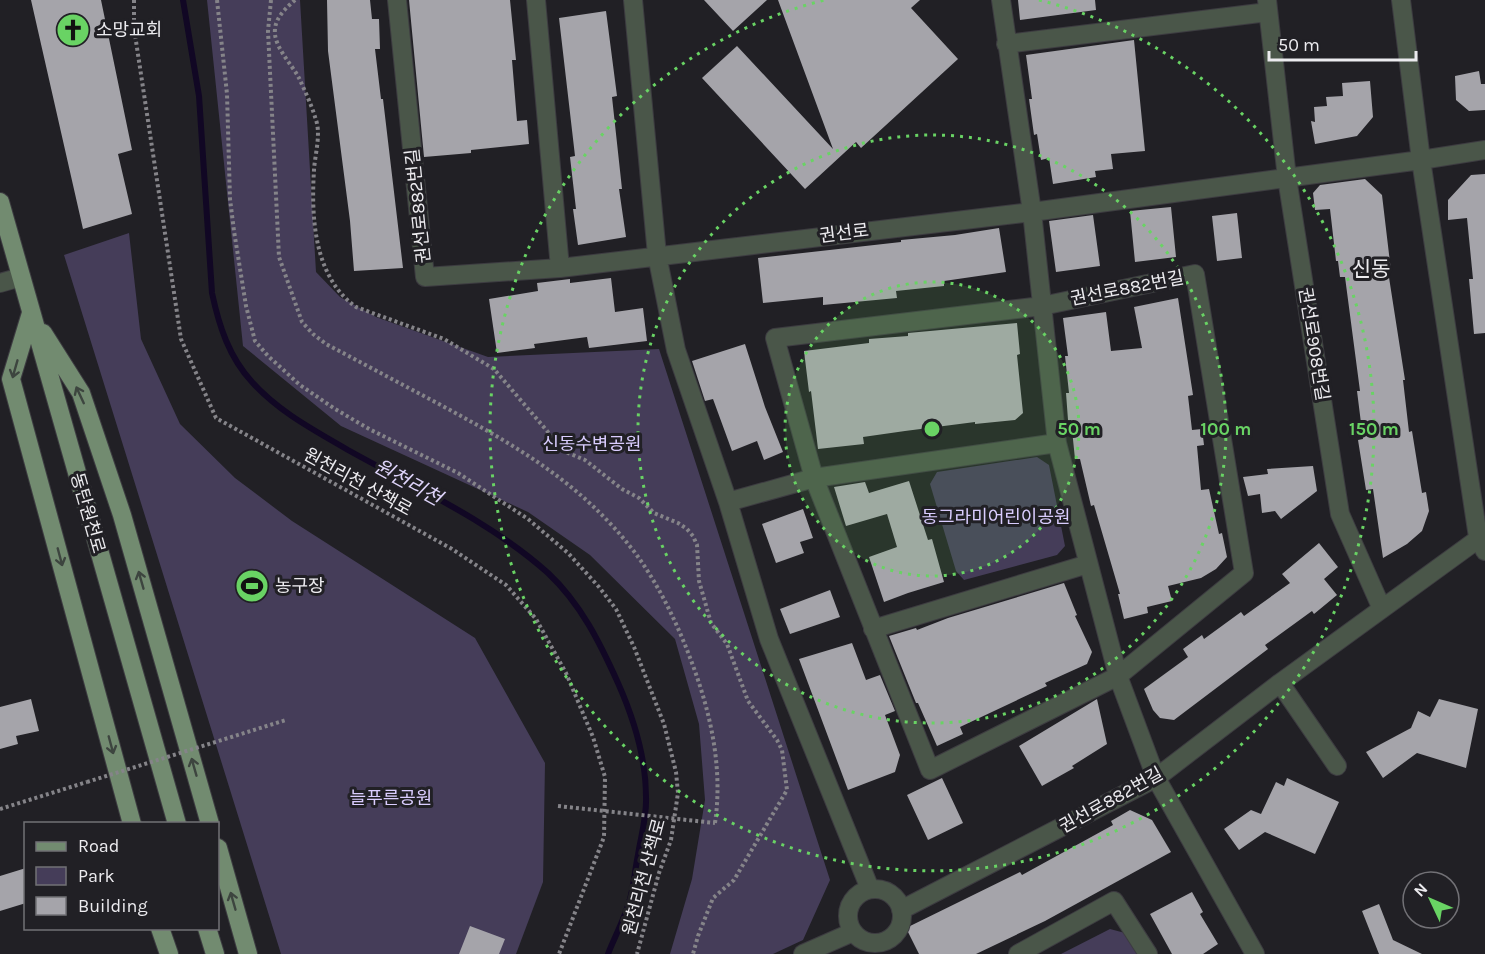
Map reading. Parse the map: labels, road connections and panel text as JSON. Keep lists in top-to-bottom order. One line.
{"streets":{"main road":["동탄원천로"],"street":["권선로882번길","권선로","권선로908번길"],"path":["원천리천 산책로"]},"crossings":[["권선로882번길","권선로"],["권선로882번길","권선로908번길"]],"districts":["신동"],"water":["원천리천"],"parks":["신동수변공원","동그라미어린이공원","늘푸른공원"],"places":{"church":["소망교회"],"sports":["농구장"]},"legend":["Road","Park","Building"],"scale_bar":"50 m","north":"top left","rings":["50 m","100 m","150 m"]}
